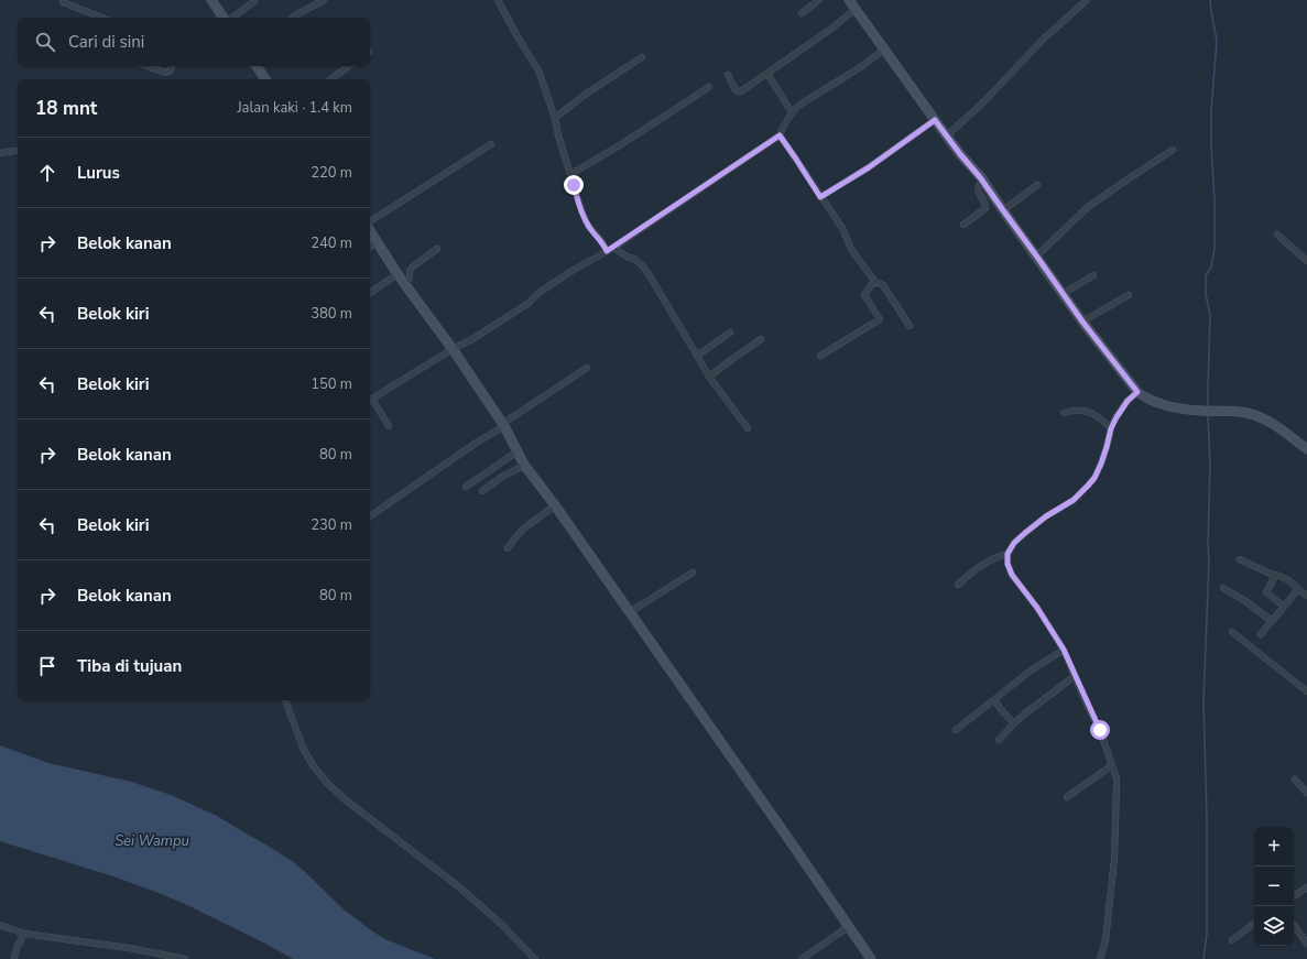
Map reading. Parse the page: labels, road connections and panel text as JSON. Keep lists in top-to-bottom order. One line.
{"water":["Sei Wampu"],"page":{"search":"Cari di sini","heading":["18 mnt","Jalan kaki · 1.4 km"],"list":[["Lurus","220 m"],["Belok kanan","240 m"],["Belok kiri","380 m"],["Belok kiri","150 m"],["Belok kanan","80 m"],["Belok kiri","230 m"],["Belok kanan","80 m"],"Tiba di tujuan"],"map_buttons":["+","−"]}}
